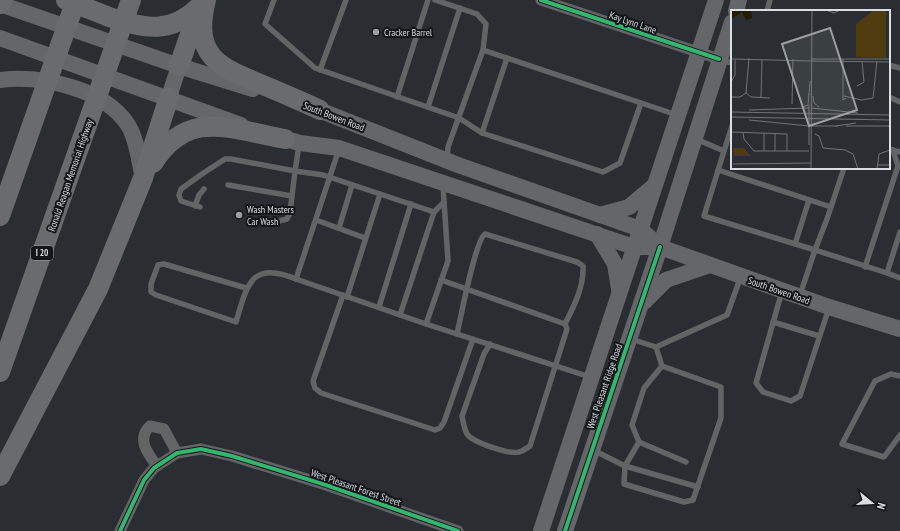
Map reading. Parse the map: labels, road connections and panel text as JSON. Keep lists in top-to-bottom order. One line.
{"streets":{"highway":["Ronald Reagan Memorial Highway","I 20"],"main road":["South Bowen Road","West Pleasant Ridge Road"],"street":["Kay Lynn Lane","West Pleasant Forest Street"]},"crossings":[["Kay Lynn Lane","West Pleasant Ridge Road"],["South Bowen Road","West Pleasant Ridge Road"]],"places":["Cracker Barrel","Wash Masters Car Wash"],"north":"right"}
